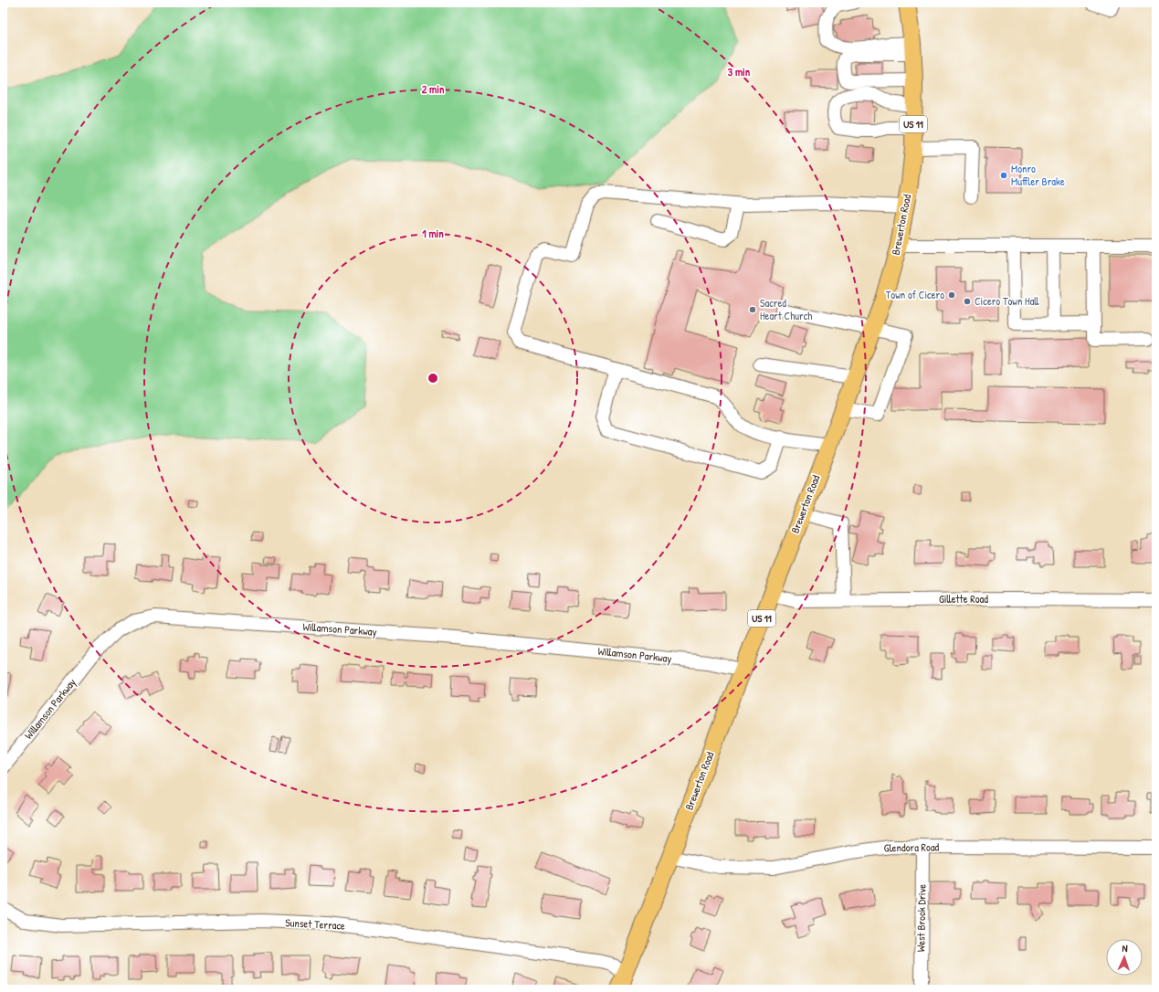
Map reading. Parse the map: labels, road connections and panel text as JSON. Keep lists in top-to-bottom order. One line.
{"streets":{"main road":["US 11","Brewerton Road"],"street":["Gillette Road","Willamson Parkway","Glendora Road","West Brook Drive","Sunset Terrace"]},"crossings":[["Brewerton Road","Gillette Road"],["Brewerton Road","Willamson Parkway"],["Brewerton Road","Glendora Road"],["Brewerton Road","Sunset Terrace"],["Glendora Road","West Brook Drive"]],"places":["Monro Muffler Brake","Town of Cicero","Cicero Town Hall","Sacred Heart Church"],"north":"top","rings":["3 min","2 min","1 min"]}
